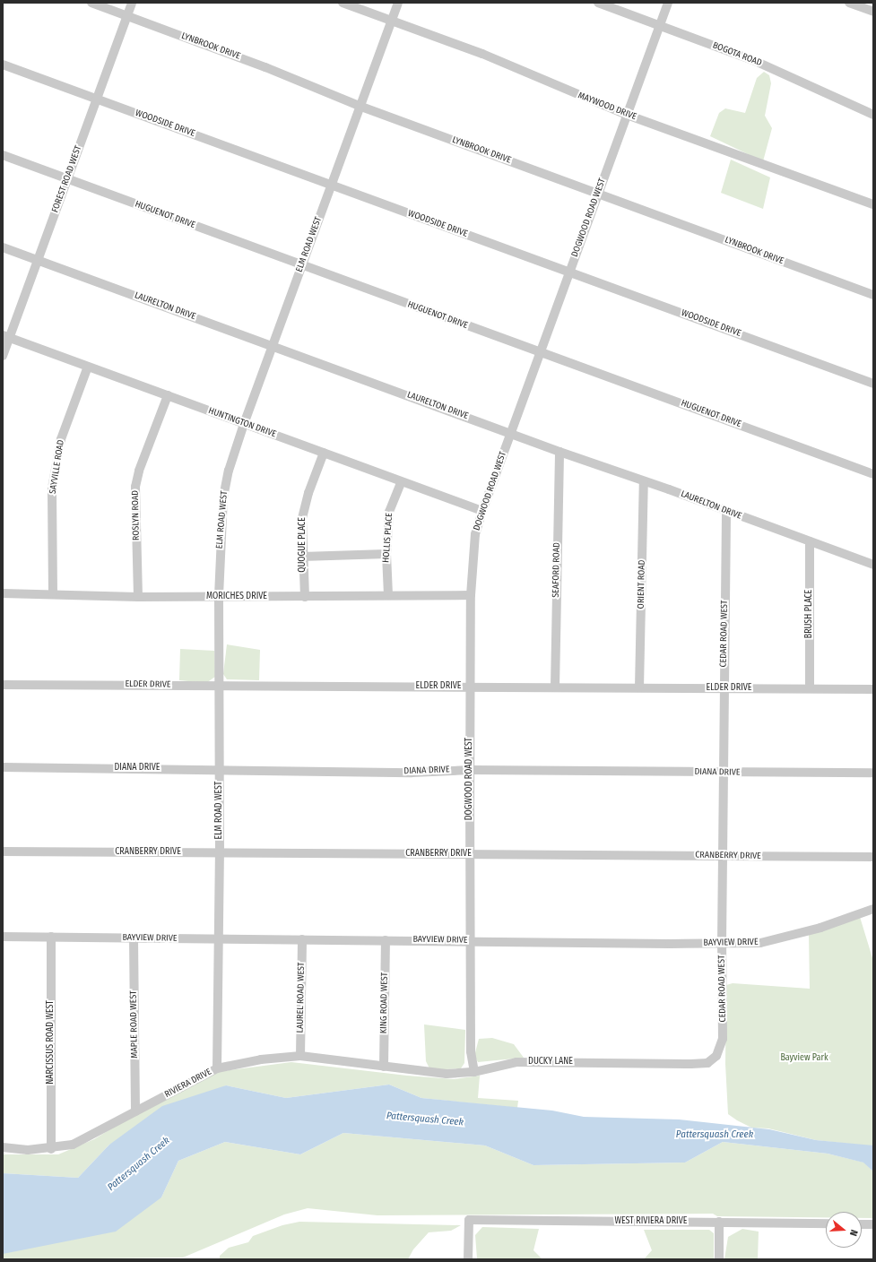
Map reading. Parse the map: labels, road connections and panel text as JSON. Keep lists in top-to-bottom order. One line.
{"streets":{"street":["LYNBROOK DRIVE","BOGOTA ROAD","MAYWOOD DRIVE","WOODSIDE DRIVE","FOREST ROAD WEST","HUGUENOT DRIVE","DOGWOOD ROAD WEST","ELM ROAD WEST","LAURELTON DRIVE","HUNTINGTON DRIVE","SAYVILLE ROAD","ROSLYN ROAD","HOLLIS PLACE","QUOGUE PLACE","SEAFORD ROAD","ORIENT ROAD","MORICHES DRIVE","BRUSH PLACE","CEDAR ROAD WEST","ELDER DRIVE","DIANA DRIVE","CRANBERRY DRIVE","BAYVIEW DRIVE","LAUREL ROAD WEST","KING ROAD WEST","MAPLE ROAD WEST","NARCISSUS ROAD WEST","DUCKY LANE","RIVIERA DRIVE","WEST RIVIERA DRIVE"]},"crossings":[["LYNBROOK DRIVE","FOREST ROAD WEST"],["LYNBROOK DRIVE","DOGWOOD ROAD WEST"],["LYNBROOK DRIVE","ELM ROAD WEST"],["BOGOTA ROAD","DOGWOOD ROAD WEST"],["MAYWOOD DRIVE","DOGWOOD ROAD WEST"],["MAYWOOD DRIVE","ELM ROAD WEST"],["WOODSIDE DRIVE","FOREST ROAD WEST"],["WOODSIDE DRIVE","DOGWOOD ROAD WEST"],["WOODSIDE DRIVE","ELM ROAD WEST"],["FOREST ROAD WEST","HUGUENOT DRIVE"],["FOREST ROAD WEST","LAURELTON DRIVE"],["FOREST ROAD WEST","HUNTINGTON DRIVE"],["HUGUENOT DRIVE","DOGWOOD ROAD WEST"],["HUGUENOT DRIVE","ELM ROAD WEST"],["DOGWOOD ROAD WEST","LAURELTON DRIVE"],["DOGWOOD ROAD WEST","HUNTINGTON DRIVE"],["DOGWOOD ROAD WEST","MORICHES DRIVE"],["DOGWOOD ROAD WEST","ELDER DRIVE"],["DOGWOOD ROAD WEST","DIANA DRIVE"],["DOGWOOD ROAD WEST","CRANBERRY DRIVE"],["DOGWOOD ROAD WEST","BAYVIEW DRIVE"],["DOGWOOD ROAD WEST","DUCKY LANE"],["ELM ROAD WEST","LAURELTON DRIVE"],["ELM ROAD WEST","HUNTINGTON DRIVE"],["ELM ROAD WEST","MORICHES DRIVE"],["ELM ROAD WEST","ELDER DRIVE"],["ELM ROAD WEST","DIANA DRIVE"],["ELM ROAD WEST","CRANBERRY DRIVE"],["ELM ROAD WEST","BAYVIEW DRIVE"],["ELM ROAD WEST","RIVIERA DRIVE"],["LAURELTON DRIVE","SEAFORD ROAD"],["LAURELTON DRIVE","ORIENT ROAD"],["LAURELTON DRIVE","BRUSH PLACE"],["LAURELTON DRIVE","CEDAR ROAD WEST"],["HUNTINGTON DRIVE","SAYVILLE ROAD"],["HUNTINGTON DRIVE","ROSLYN ROAD"],["HUNTINGTON DRIVE","HOLLIS PLACE"],["HUNTINGTON DRIVE","QUOGUE PLACE"],["SAYVILLE ROAD","MORICHES DRIVE"],["ROSLYN ROAD","MORICHES DRIVE"],["HOLLIS PLACE","MORICHES DRIVE"],["QUOGUE PLACE","MORICHES DRIVE"],["SEAFORD ROAD","ELDER DRIVE"],["ORIENT ROAD","ELDER DRIVE"],["BRUSH PLACE","ELDER DRIVE"],["CEDAR ROAD WEST","ELDER DRIVE"],["CEDAR ROAD WEST","DIANA DRIVE"],["CEDAR ROAD WEST","CRANBERRY DRIVE"],["CEDAR ROAD WEST","BAYVIEW DRIVE"],["CEDAR ROAD WEST","DUCKY LANE"],["BAYVIEW DRIVE","LAUREL ROAD WEST"],["BAYVIEW DRIVE","KING ROAD WEST"],["BAYVIEW DRIVE","MAPLE ROAD WEST"],["BAYVIEW DRIVE","NARCISSUS ROAD WEST"],["LAUREL ROAD WEST","RIVIERA DRIVE"],["KING ROAD WEST","DUCKY LANE"],["KING ROAD WEST","RIVIERA DRIVE"],["MAPLE ROAD WEST","RIVIERA DRIVE"],["NARCISSUS ROAD WEST","RIVIERA DRIVE"],["DUCKY LANE","RIVIERA DRIVE"]],"water":["Pattersquash Creek"],"parks":["Bayview Park"],"north":"right"}
